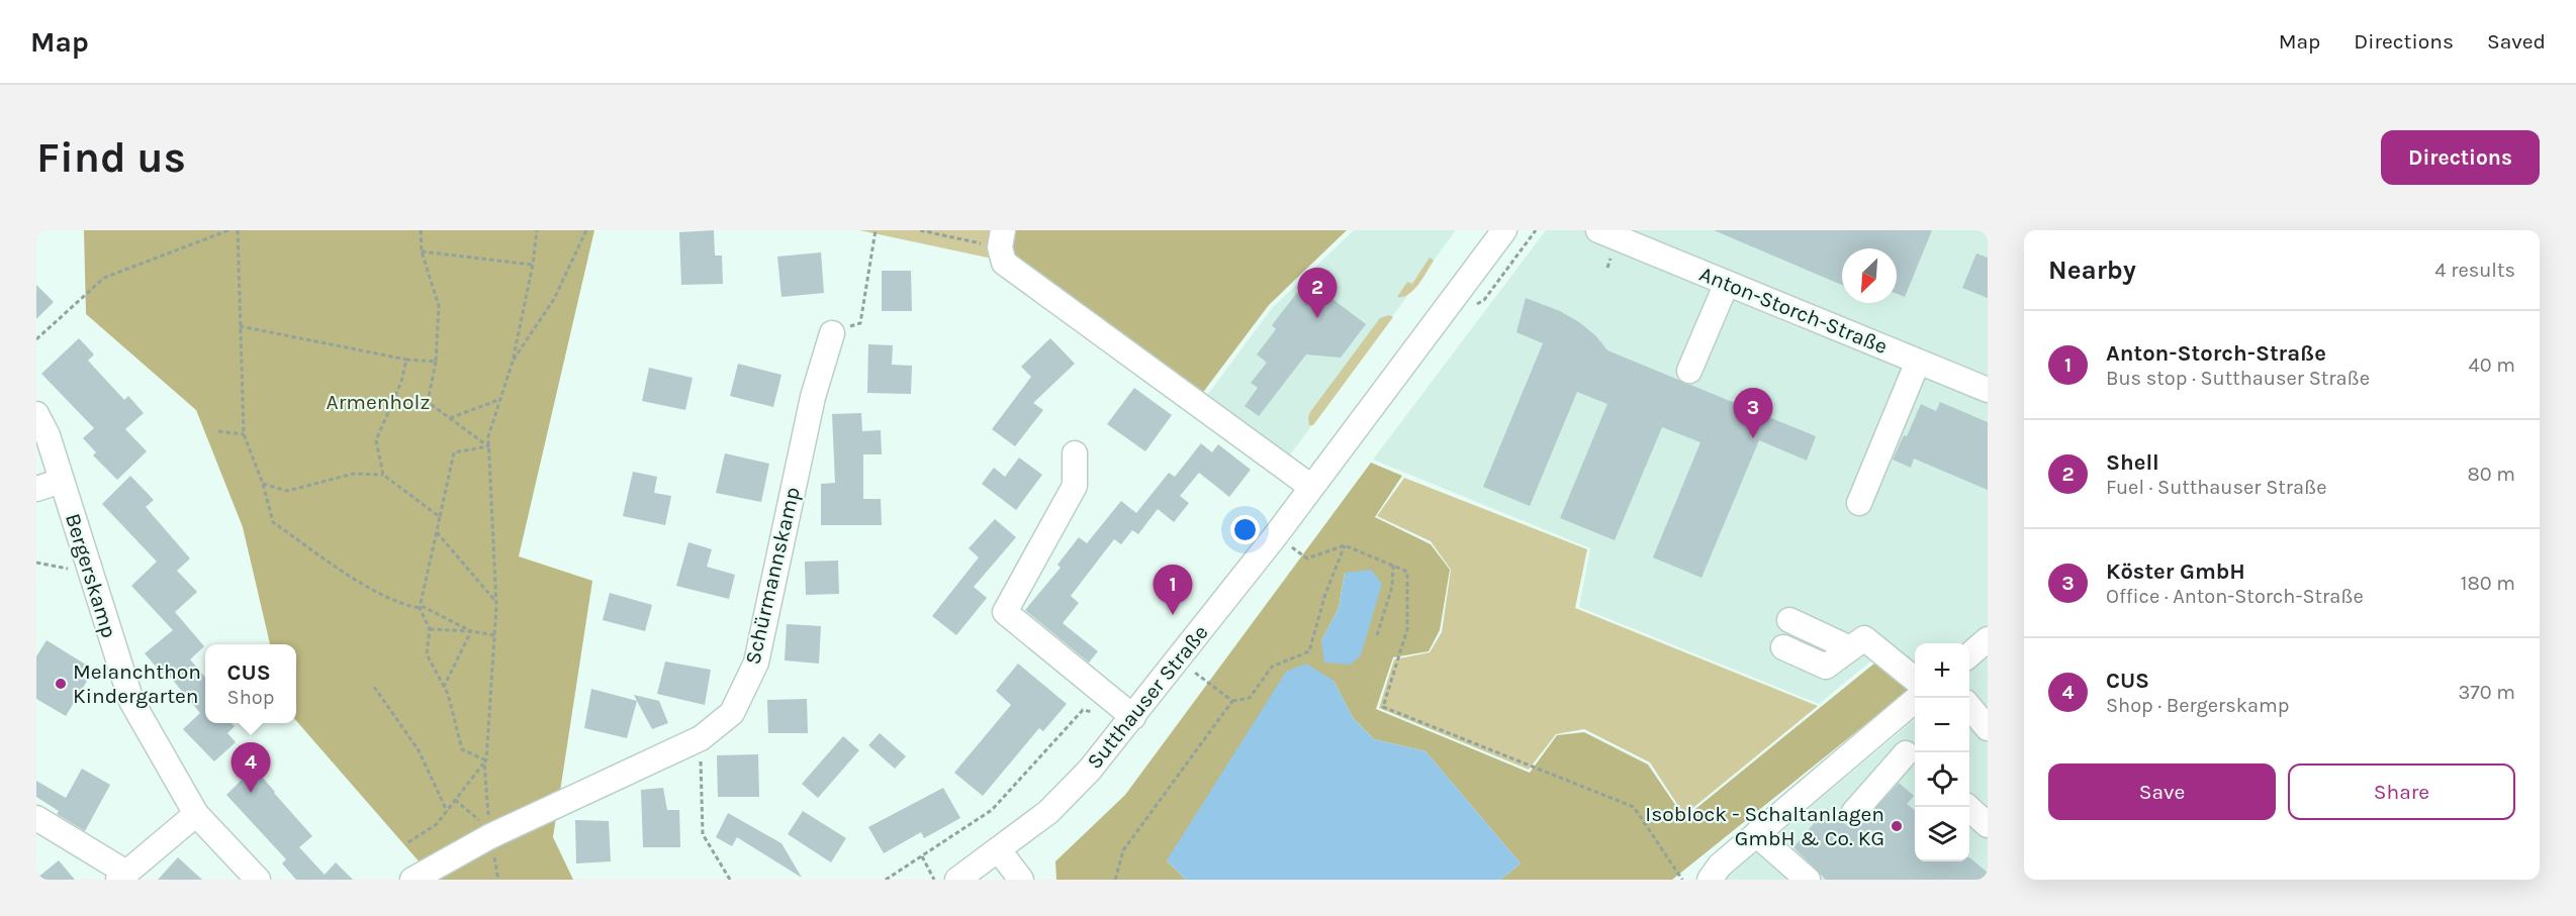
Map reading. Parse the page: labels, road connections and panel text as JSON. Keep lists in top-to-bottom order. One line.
{"streets":{"street":["Anton-Storch-Straße","Bergerskamp","Schürmannskamp","Sutthauser Straße"]},"parks":["Armenholz"],"places":["Melanchthon Kindergarten","Isoblock - Schaltanlagen GmbH & Co. KG"],"north":"bottom left","page":{"header":"Map","nav":["Map","Directions","Saved"],"buttons":["Directions",["Save","Share"]],"title":"Find us","heading":["Nearby","4 results"],"pins":["2","3","1","4"],"list":[{"mark":"1","name":"Anton-Storch-Straße","note":"Bus stop · Sutthauser Straße","value":"40 m"},{"mark":"2","name":"Shell","note":"Fuel · Sutthauser Straße","value":"80 m"},{"mark":"3","name":"Köster GmbH","note":"Office · Anton-Storch-Straße","value":"180 m"},{"mark":"4","name":"CUS","note":"Shop · Bergerskamp","value":"370 m"}],"map_buttons":["+","−"],"popup":["CUS","Shop"]}}
